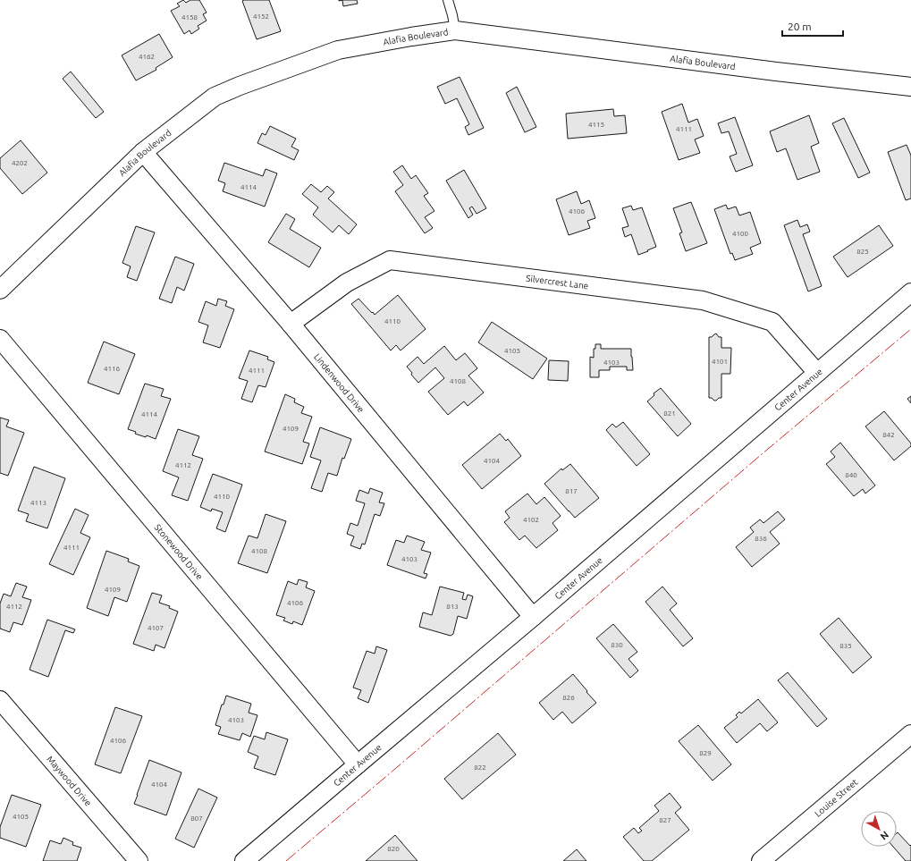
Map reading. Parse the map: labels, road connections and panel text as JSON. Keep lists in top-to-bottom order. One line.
{"streets":{"street":["Alafia Boulevard","Silvercrest Lane","Lindenwood Drive","Center Avenue","Stonewood Drive","Maywood Drive","Louise Street"]},"crossings":[["Alafia Boulevard","Lindenwood Drive"],["Silvercrest Lane","Lindenwood Drive"],["Silvercrest Lane","Center Avenue"],["Lindenwood Drive","Center Avenue"],["Center Avenue","Stonewood Drive"]],"house_numbers":["4152","4158","4162","4115","4111","4202","4114","4106","4100","825","4110","4105","4101","4103","4116","4111","4108","821","4114","4109","842","4104","4112","840","817","4110","4113","4102","836","4111","4108","4103","4109","4106","4112","813","4107","830","835","826","4103","4106","829","822","4104","4105","807","827","820"],"scale_bar":"20 m","north":"bottom right"}
